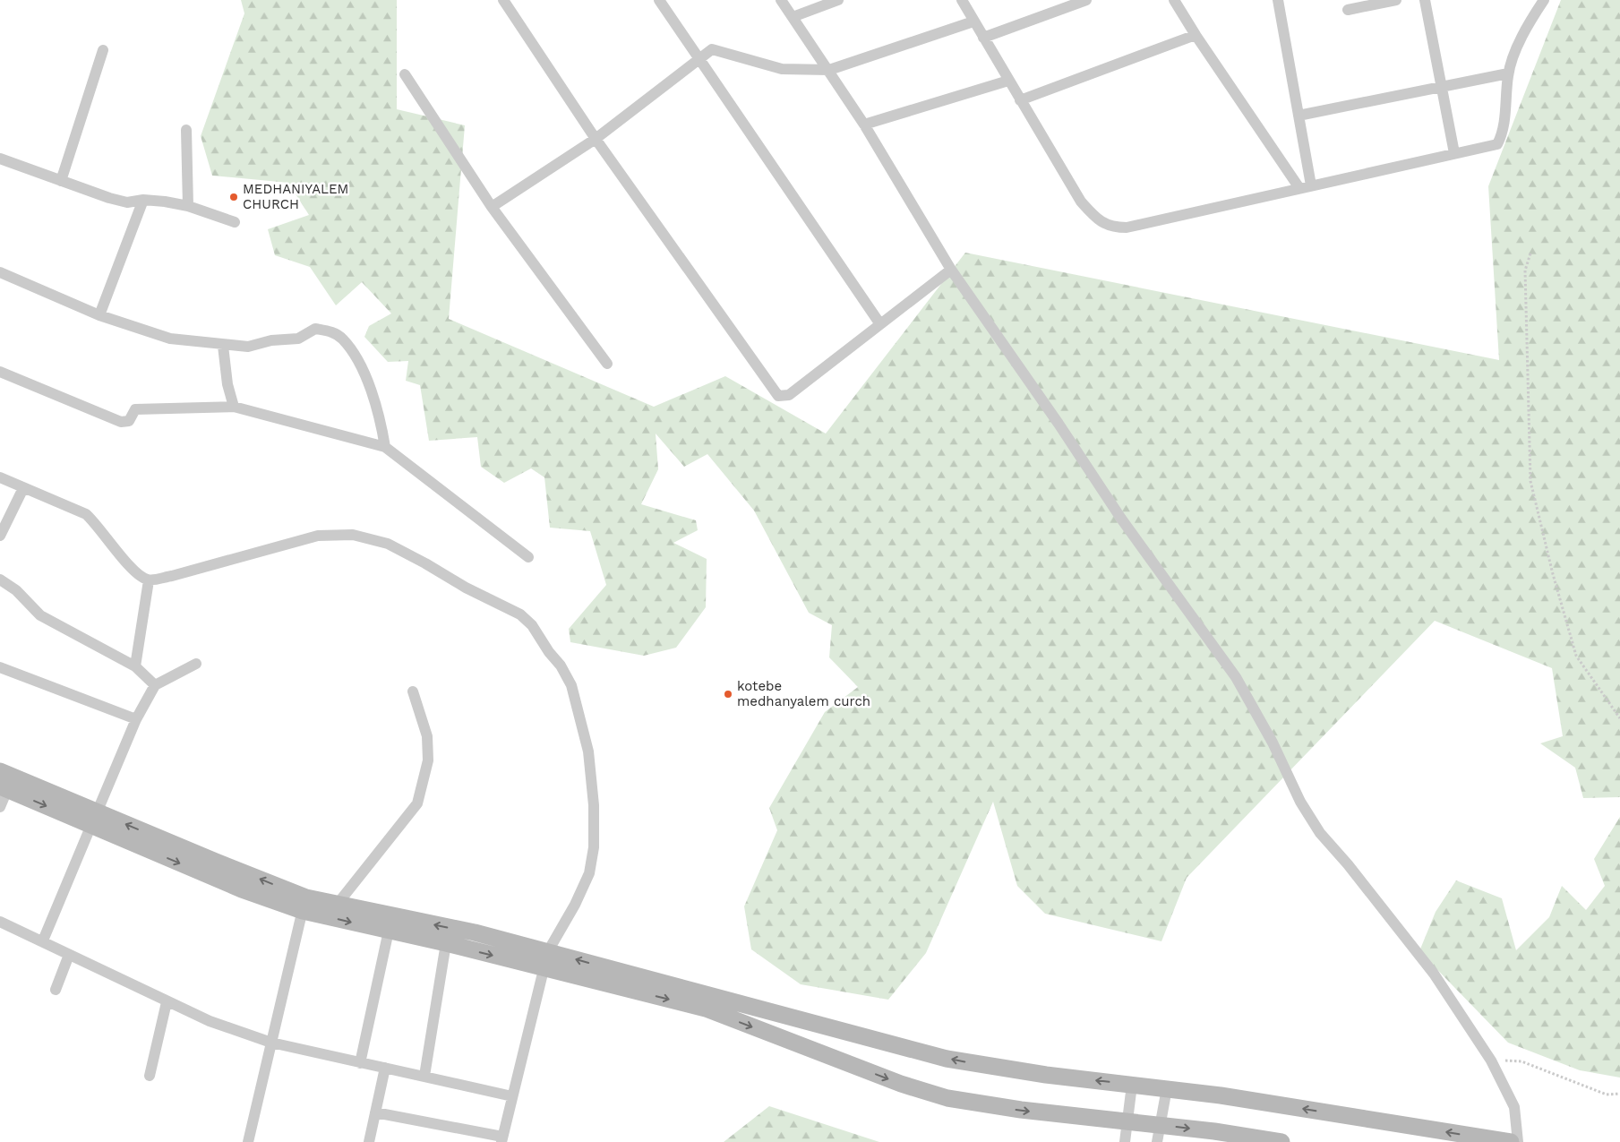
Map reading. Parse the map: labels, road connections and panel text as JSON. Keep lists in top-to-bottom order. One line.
{"places":["MEDHANIYALEM CHURCH","kotebe medhanyalem curch"]}
